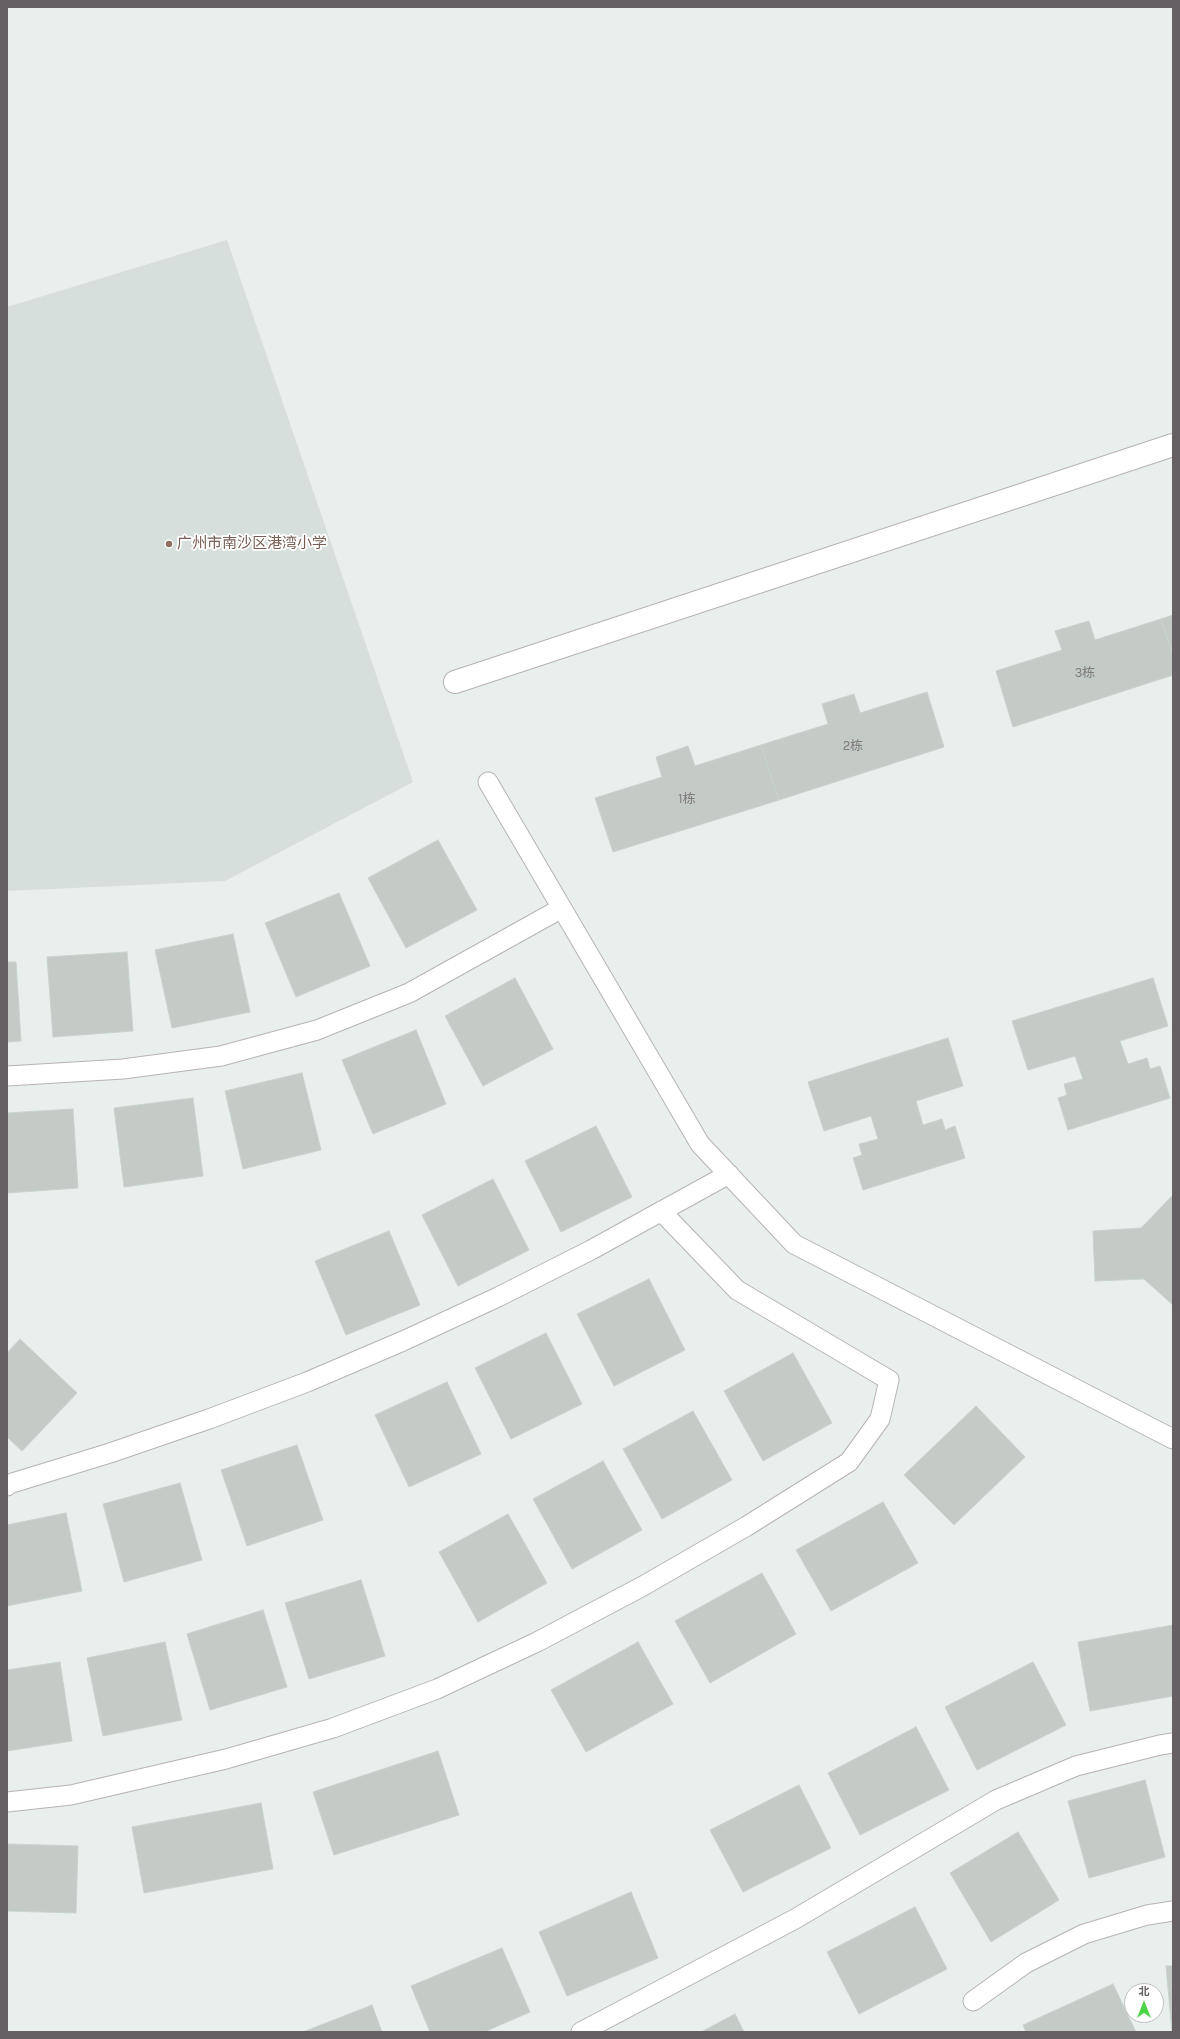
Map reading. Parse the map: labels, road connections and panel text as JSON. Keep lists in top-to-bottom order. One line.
{"places":["广州市南沙区港湾小学"],"house_numbers":["3栋","2栋","1栋"],"north":"top"}
